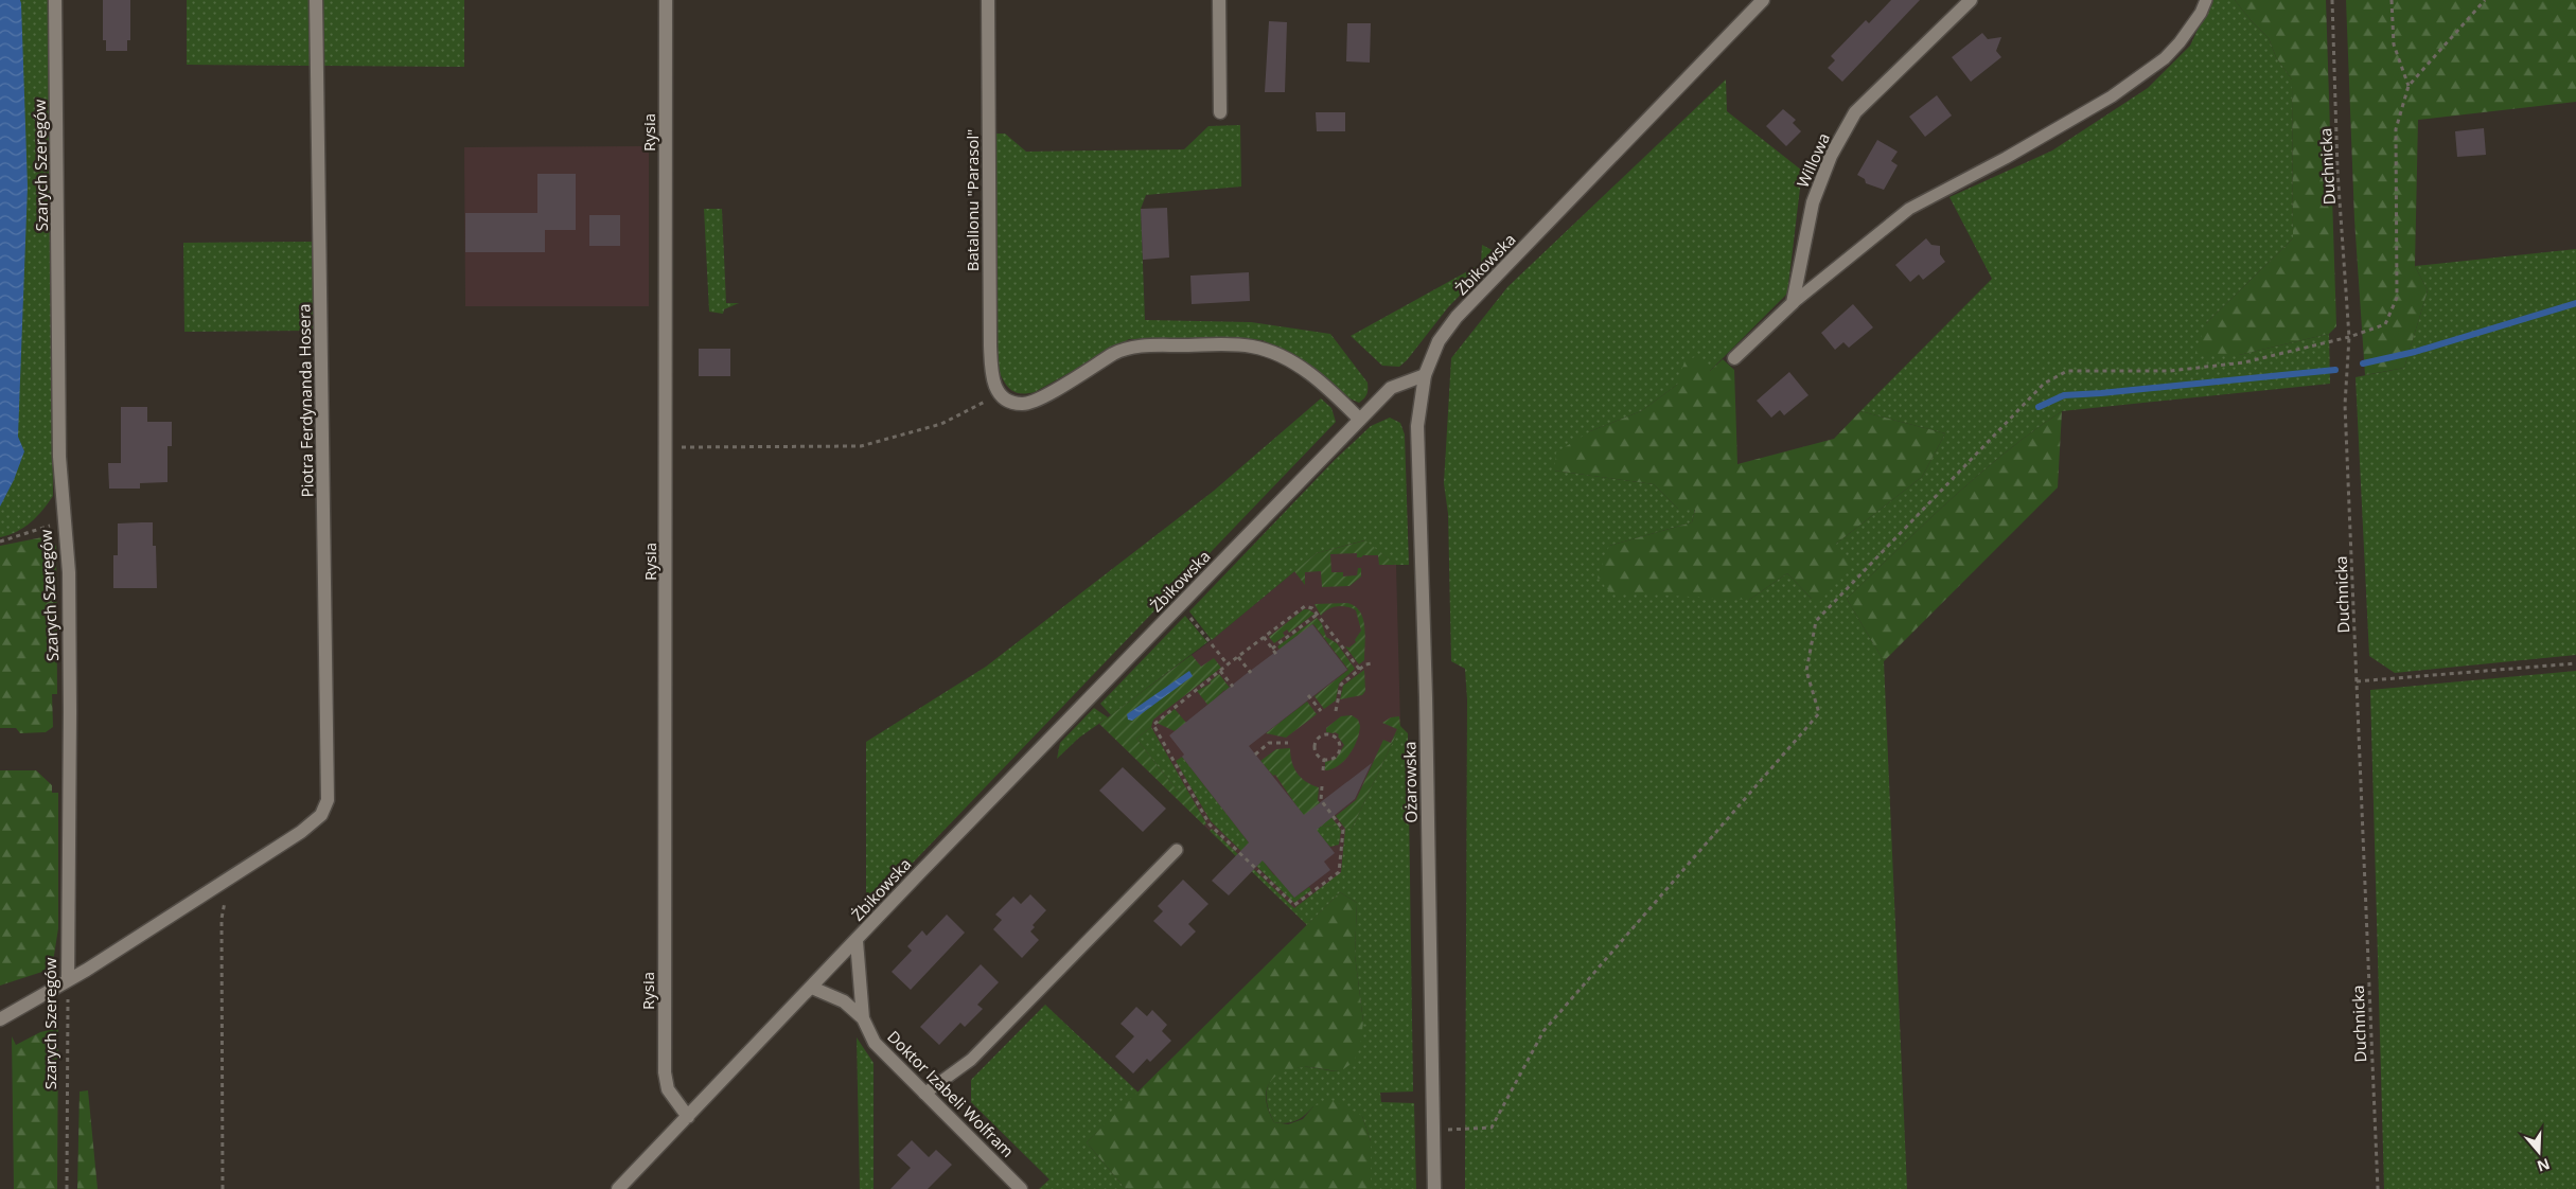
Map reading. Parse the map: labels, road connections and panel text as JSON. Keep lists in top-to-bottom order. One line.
{"streets":{"street":["Rysia","Willowa","Szarych Szeregów","Batalionu \"Parasol\"","Żbikowska","Piotra Ferdynanda Hosera","Ożarowska","Doktor Izabeli Wolfram"],"path":["Duchnicka"]},"crossings":[["Rysia","Żbikowska"],["Żbikowska","Ożarowska"],["Żbikowska","Doktor Izabeli Wolfram"]],"north":"bottom"}
